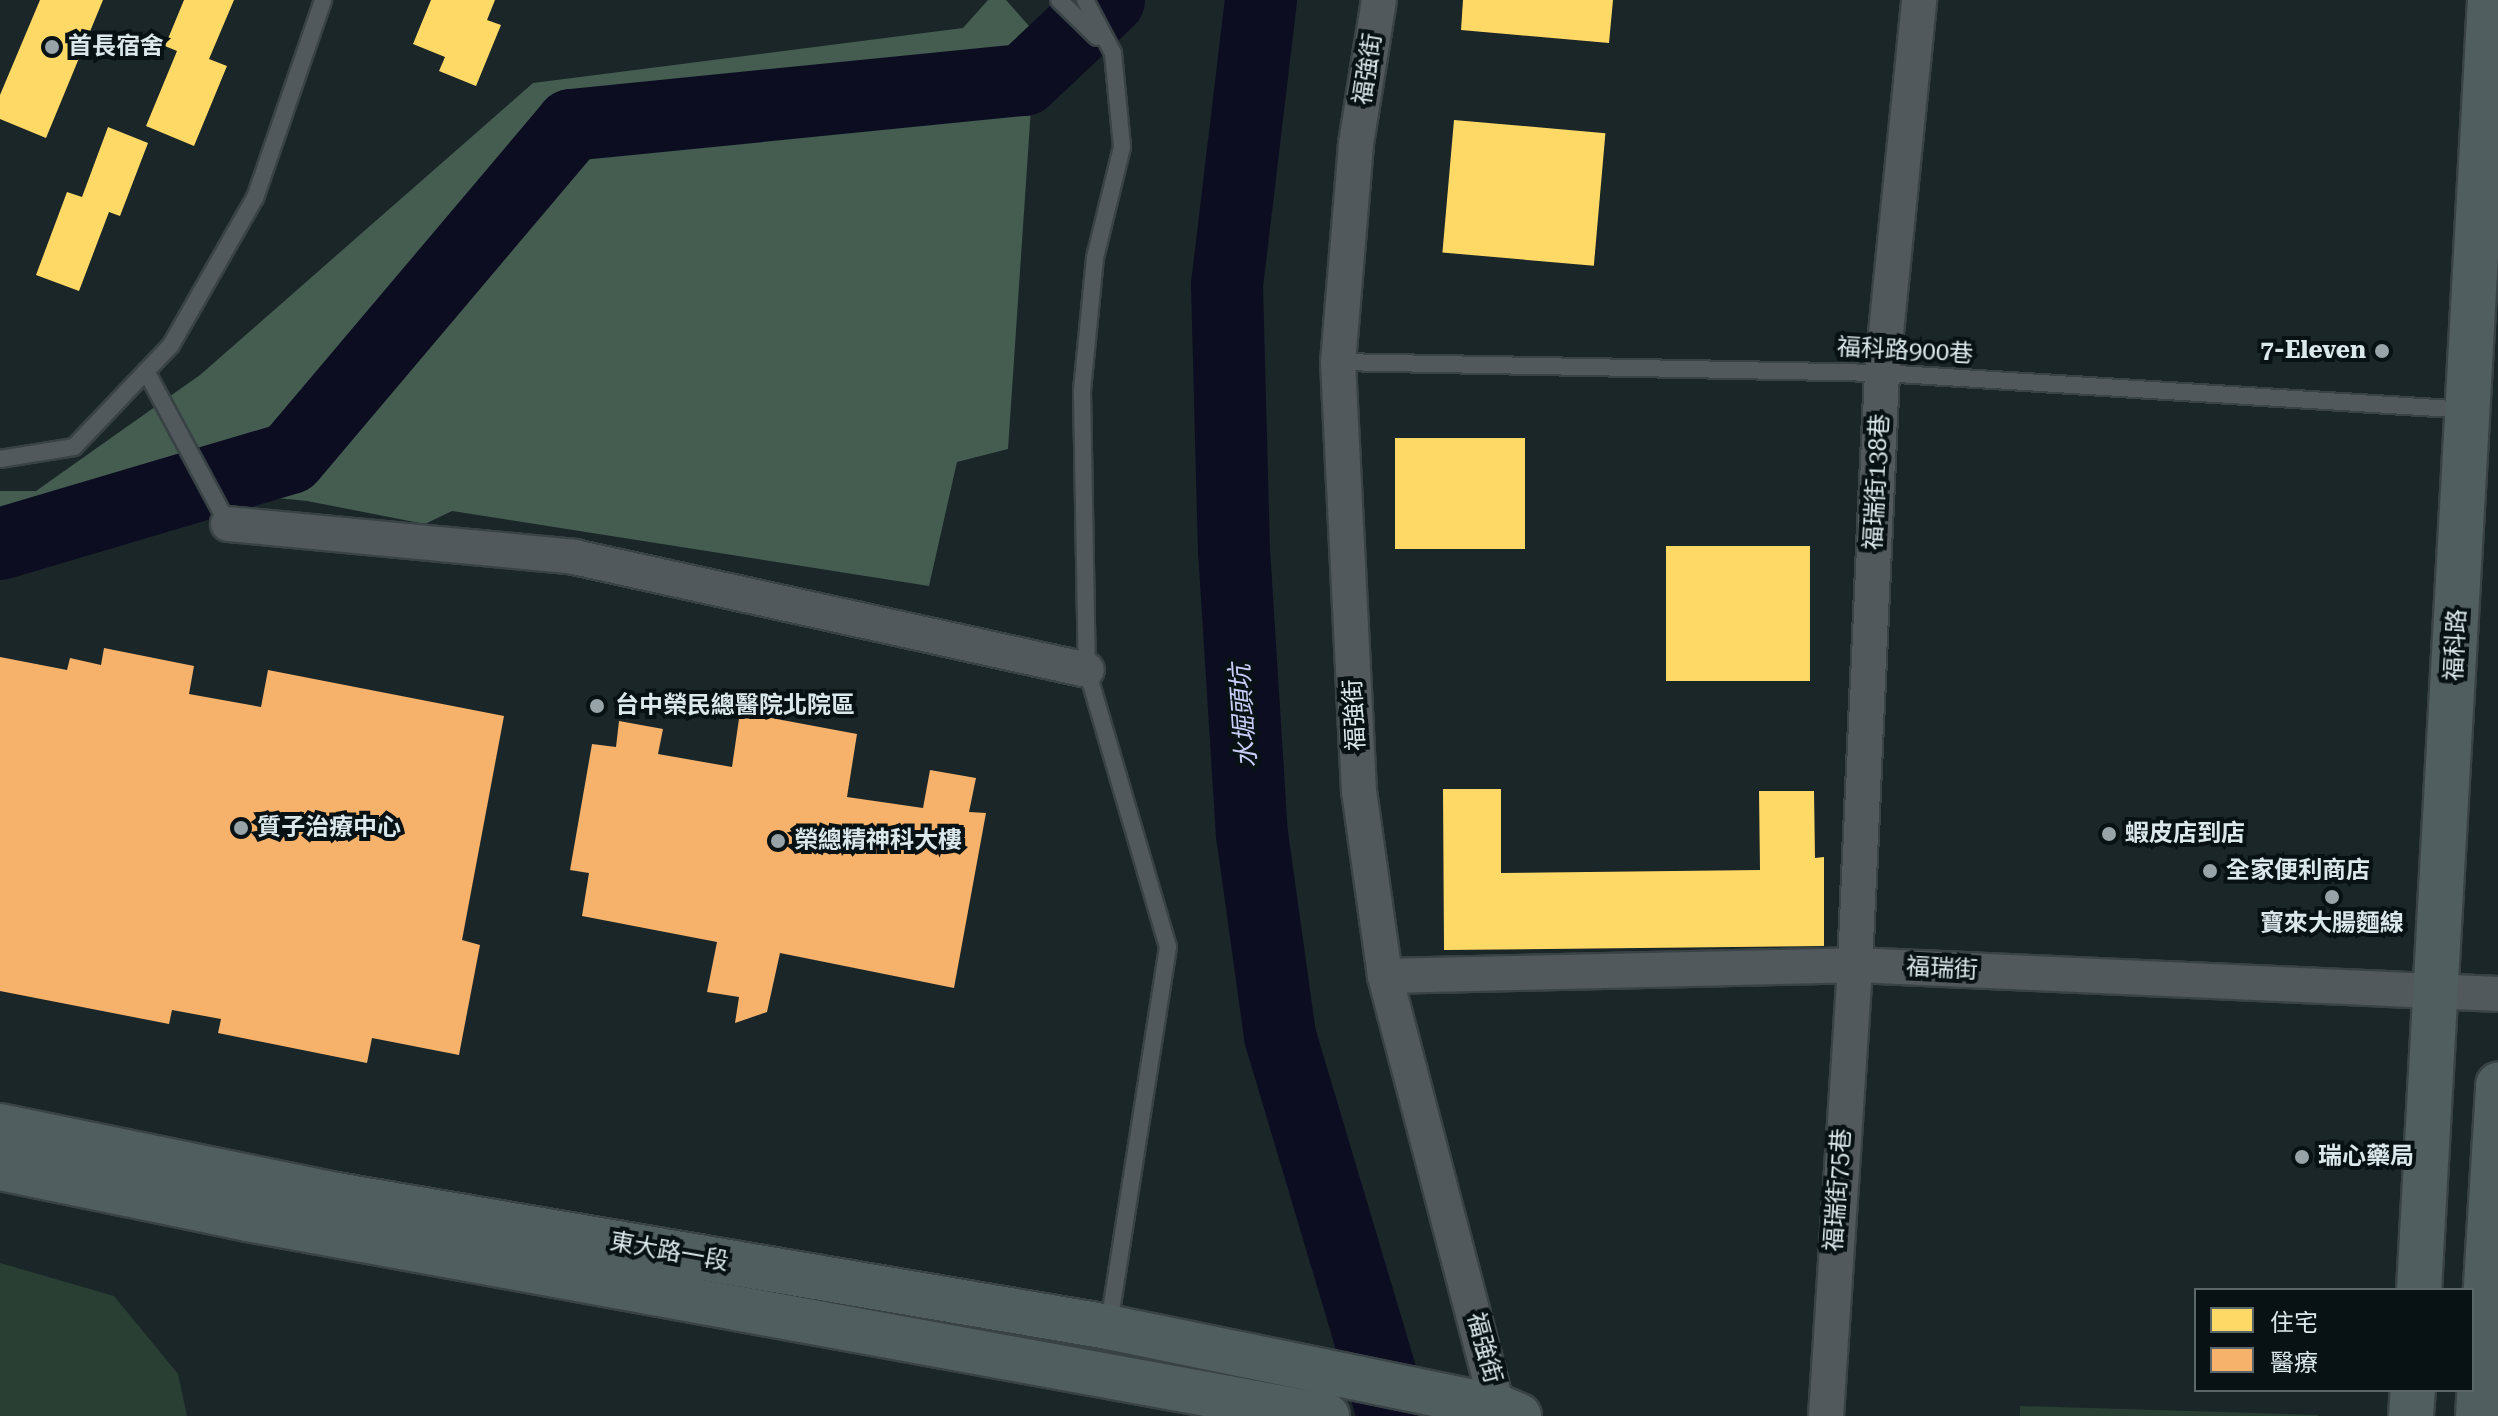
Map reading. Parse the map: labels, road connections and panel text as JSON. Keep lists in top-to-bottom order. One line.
{"streets":{"street":["福強街","福瑞街138巷","福科路","福瑞街","福瑞街75巷","東大路一段"],"lane":["福科路900巷"]},"crossings":[["福強街","福科路900巷"],["福強街","福瑞街"],["福強街","東大路一段"],["福科路900巷","福瑞街138巷"],["福科路900巷","福科路"],["福瑞街138巷","福瑞街"],["福瑞街138巷","福瑞街75巷"],["福科路","福瑞街"],["福瑞街","福瑞街75巷"]],"water":["水堀頭坑"],"places":["首長宿舍","7-Eleven","台中榮民總醫院北院區","質子治療中心","蝦皮店到店","榮總精神科大樓","全家便利商店","寶來大腸麵線","瑞心藥局"],"legend":["住宅","醫療"]}
